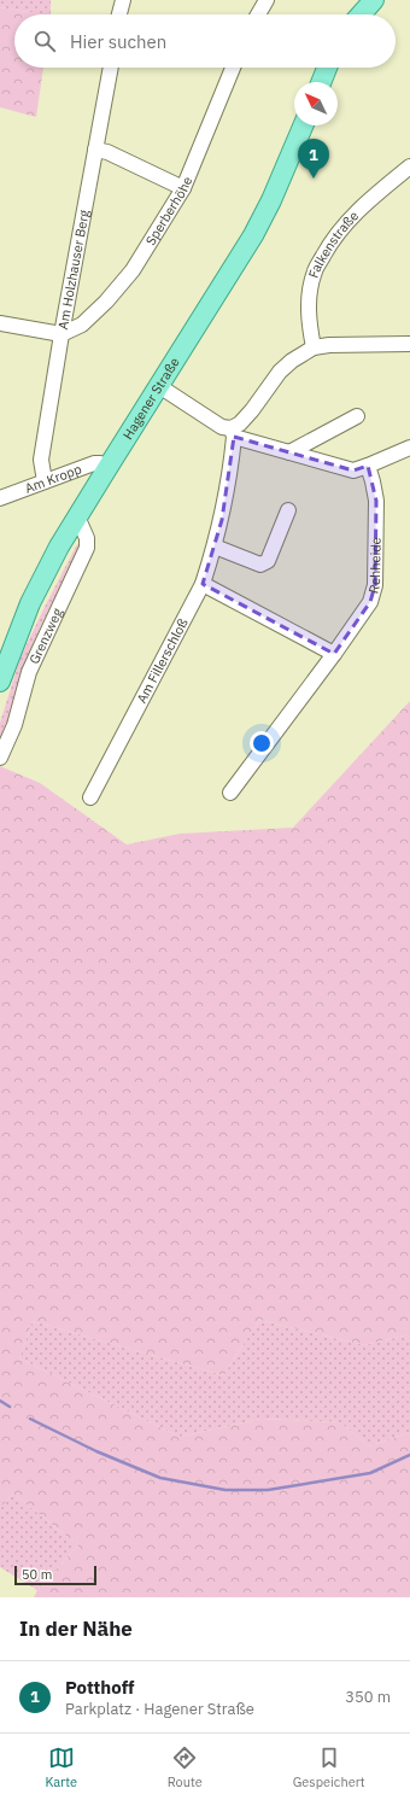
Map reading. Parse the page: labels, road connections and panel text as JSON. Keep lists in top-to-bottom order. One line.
{"streets":{"main road":["Hagener Straße"],"street":["Sperberhöhe","Falkenstraße","Am Holzhauser Berg","Am Kropp","Rehheide","Grenzweg","Am Fillerschloß"]},"crossings":[["Sperberhöhe","Am Holzhauser Berg"],["Am Holzhauser Berg","Am Kropp"],["Hagener Straße","Am Kropp"],["Hagener Straße","Grenzweg"]],"scale_bar":"50 m","north":"top left","page":{"search":"Hier suchen","pins":"1","scale":"50 m","heading":"In der Nähe","list":[{"mark":"1","name":"Potthoff","note":"Parkplatz · Hagener Straße","value":"350 m"}],"nav":["Karte","Route","Gespeichert"]}}
